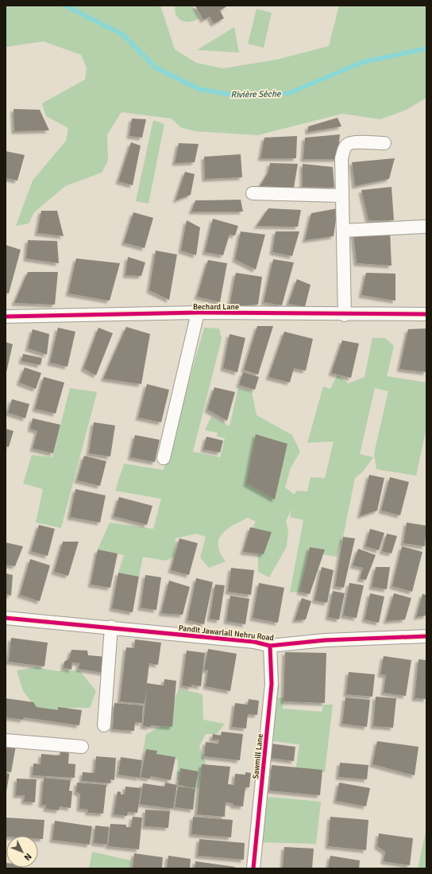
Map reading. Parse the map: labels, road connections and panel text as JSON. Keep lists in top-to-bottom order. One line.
{"streets":{"street":["Bechard Lane","Pandit Jawarlall Nehru Road","Sawmill Lane"]},"crossings":[["Pandit Jawarlall Nehru Road","Sawmill Lane"]],"water":["Rivière Sèche"],"north":"bottom right"}
